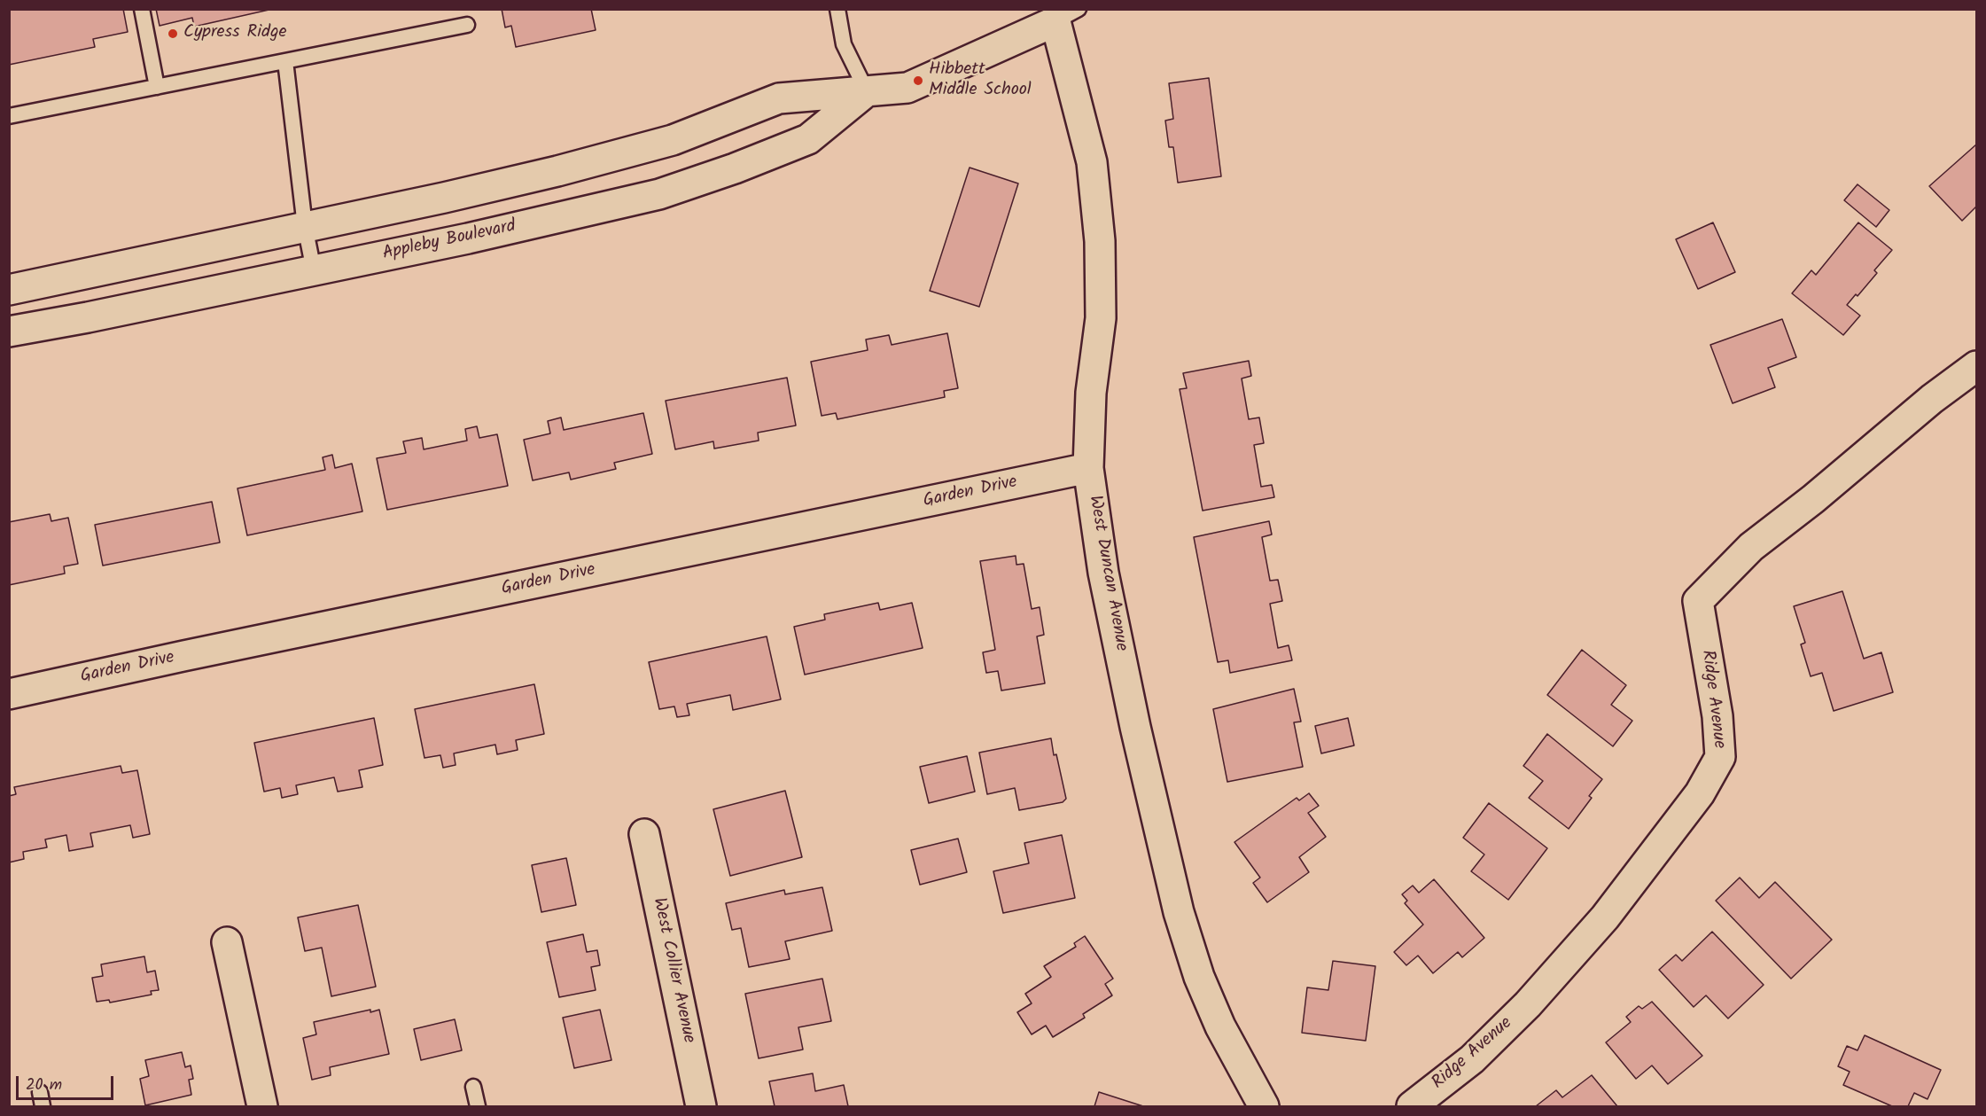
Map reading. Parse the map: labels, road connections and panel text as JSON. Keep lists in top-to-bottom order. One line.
{"streets":{"street":["Appleby Boulevard","Garden Drive","West Duncan Avenue","Ridge Avenue","West Collier Avenue"]},"crossings":[["Garden Drive","West Duncan Avenue"]],"places":["Cypress Ridge","Hibbett Middle School"],"scale_bar":"20 m"}
